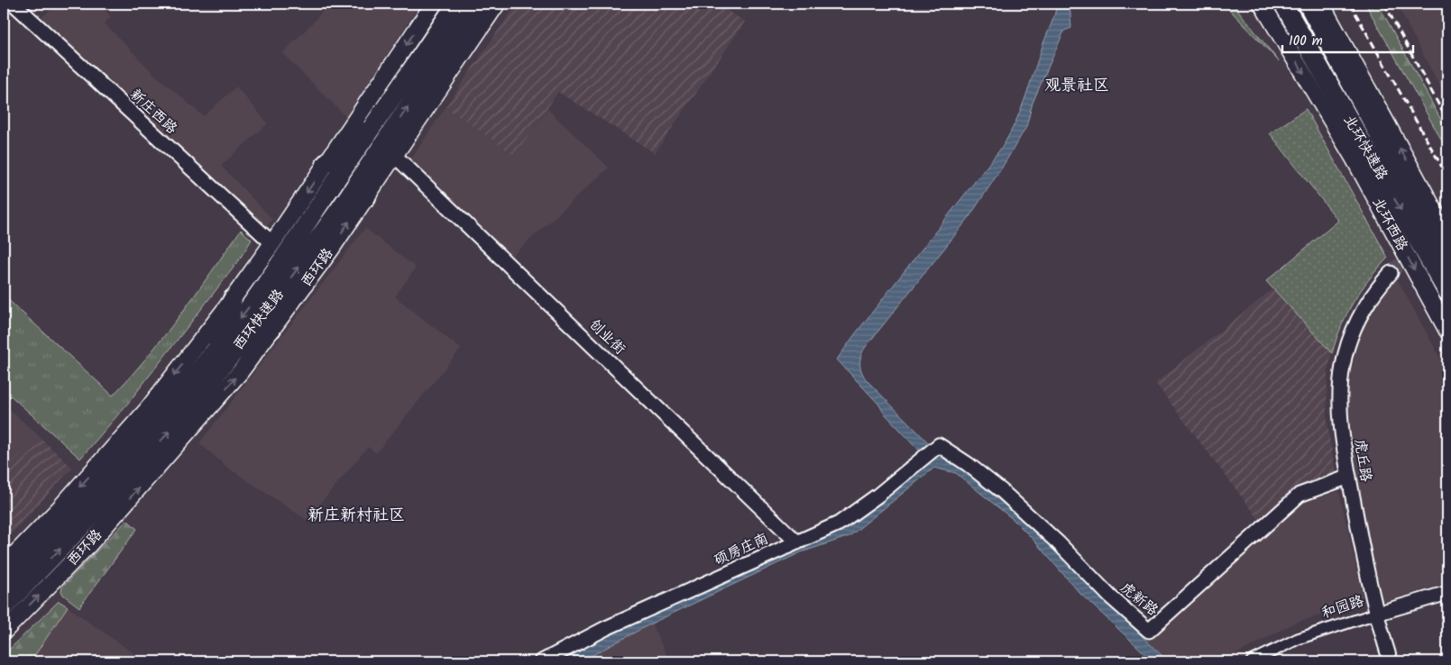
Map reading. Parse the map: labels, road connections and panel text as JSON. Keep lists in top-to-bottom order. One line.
{"streets":{"highway":["北环快速路","西环快速路"],"main road":["北环西路","西环路"],"street":["新庄西路","创业街","虎丘路","硕房庄南","虎新路","和园路"]},"crossings":[["西环路","创业街"],["创业街","硕房庄南"],["虎丘路","虎新路"],["虎丘路","和园路"],["硕房庄南","虎新路"]],"districts":["观景社区","新庄新村社区"],"scale_bar":"100 m"}
